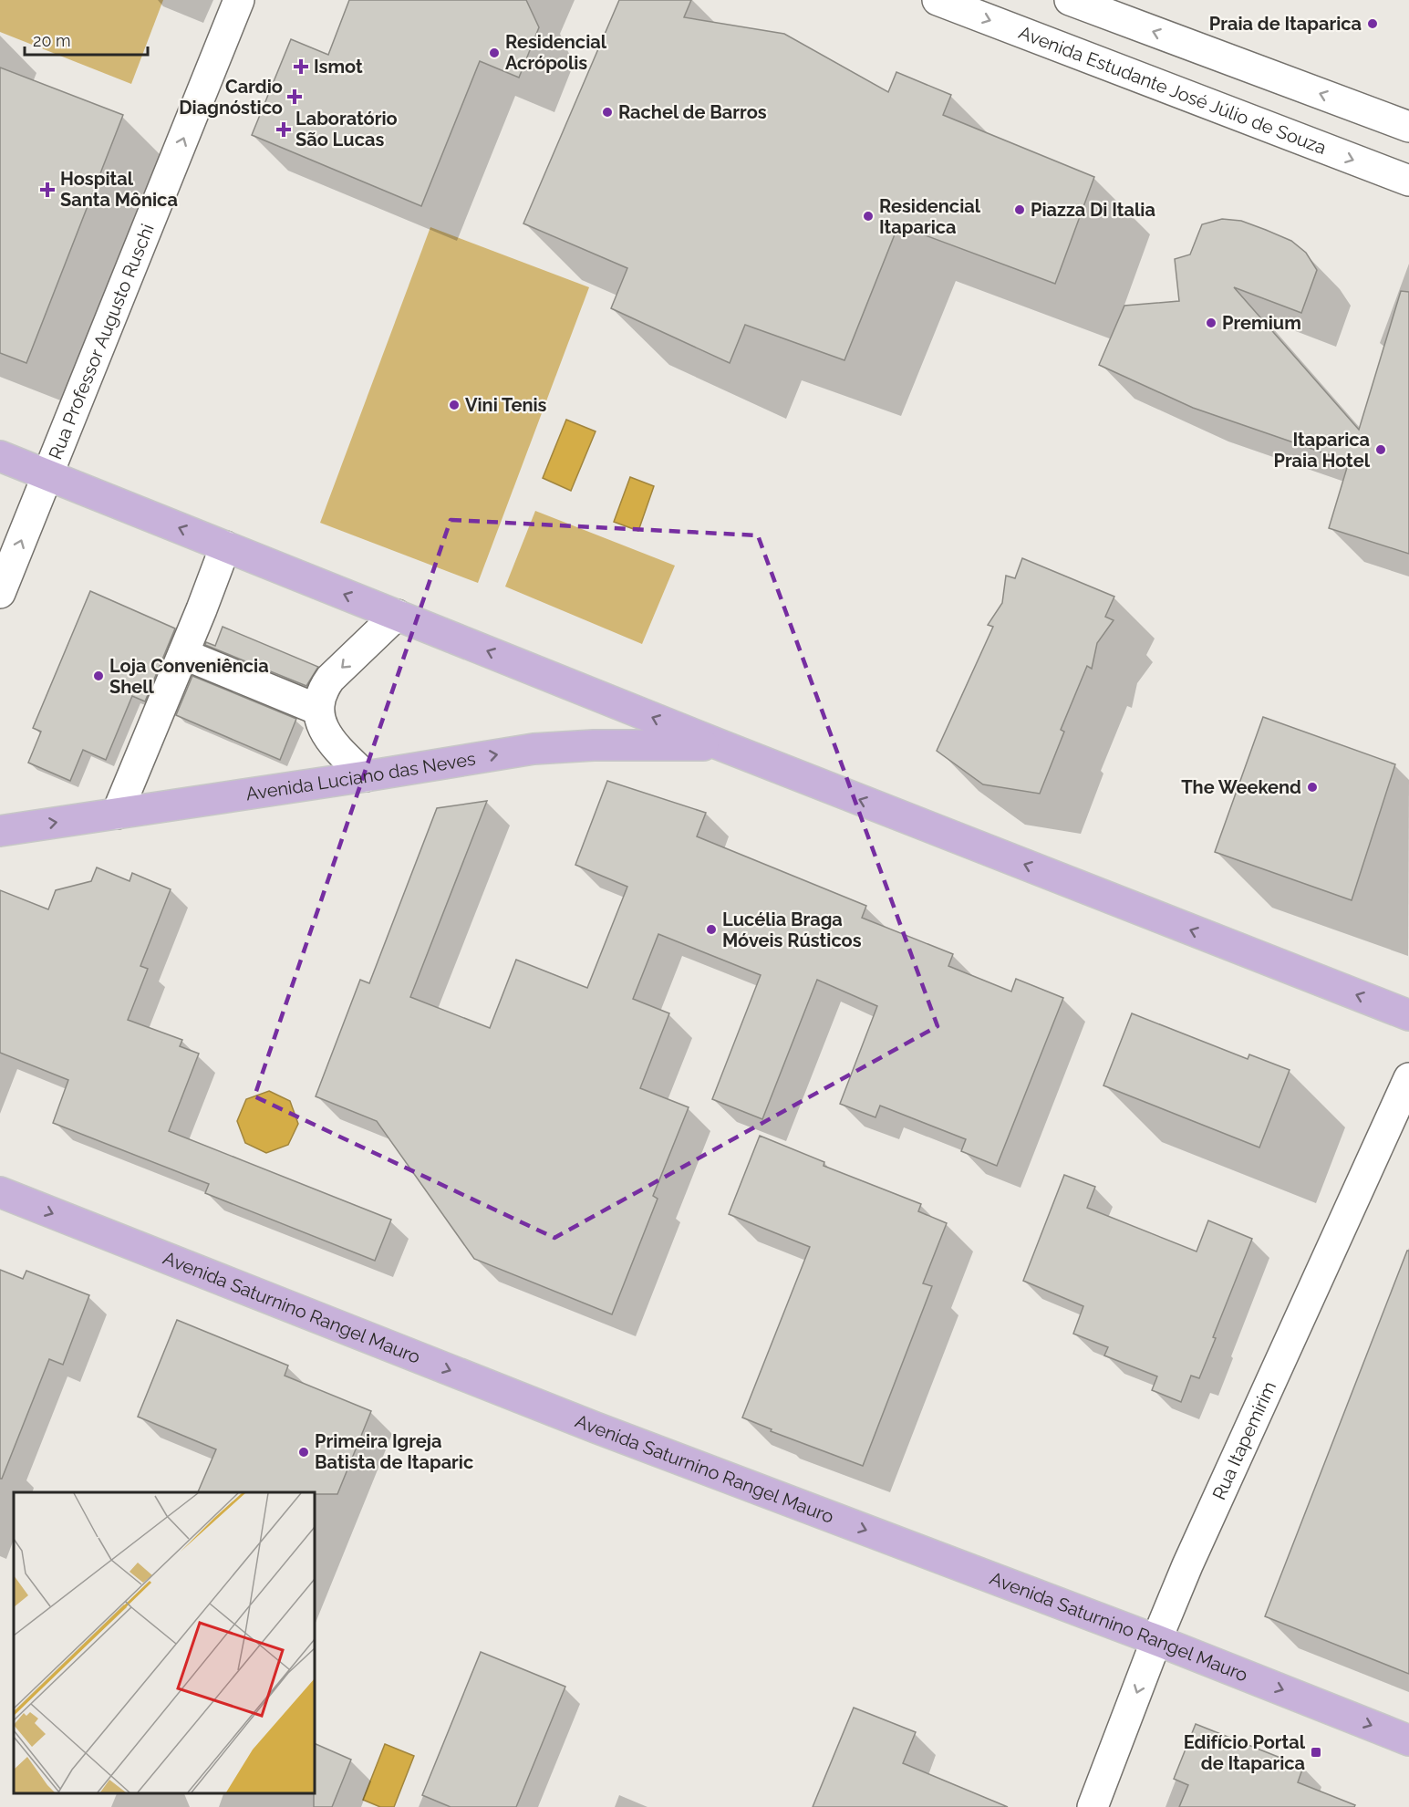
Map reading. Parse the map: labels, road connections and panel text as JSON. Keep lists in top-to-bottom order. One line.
{"streets":{"main road":["Avenida Luciano das Neves","Avenida Saturnino Rangel Mauro"],"street":["Avenida Estudante José Júlio de Souza","Rua Professor Augusto Ruschi","Rua Itapemirim"]},"crossings":[["Avenida Saturnino Rangel Mauro","Rua Itapemirim"]],"one_way":["Rua Professor Augusto Ruschi","Avenida Luciano das Neves","Avenida Saturnino Rangel Mauro"],"places":{"other":["Praia de Itaparica","Residencial Acrópolis","Rachel de Barros","Piazza Di Italia","Residencial Itaparica","Premium","Vini Tenis","Itaparica Praia Hotel","Loja Conveniência Shell","The Weekend","Lucélia Braga Móveis Rústicos","Primeira Igreja Batista de Itaparic"],"health":["Ismot","Cardio Diagnóstico","Laboratório São Lucas","Hospital Santa Mônica"],"transit":["Edifício Portal de Itaparica"]},"scale_bar":"20 m"}
